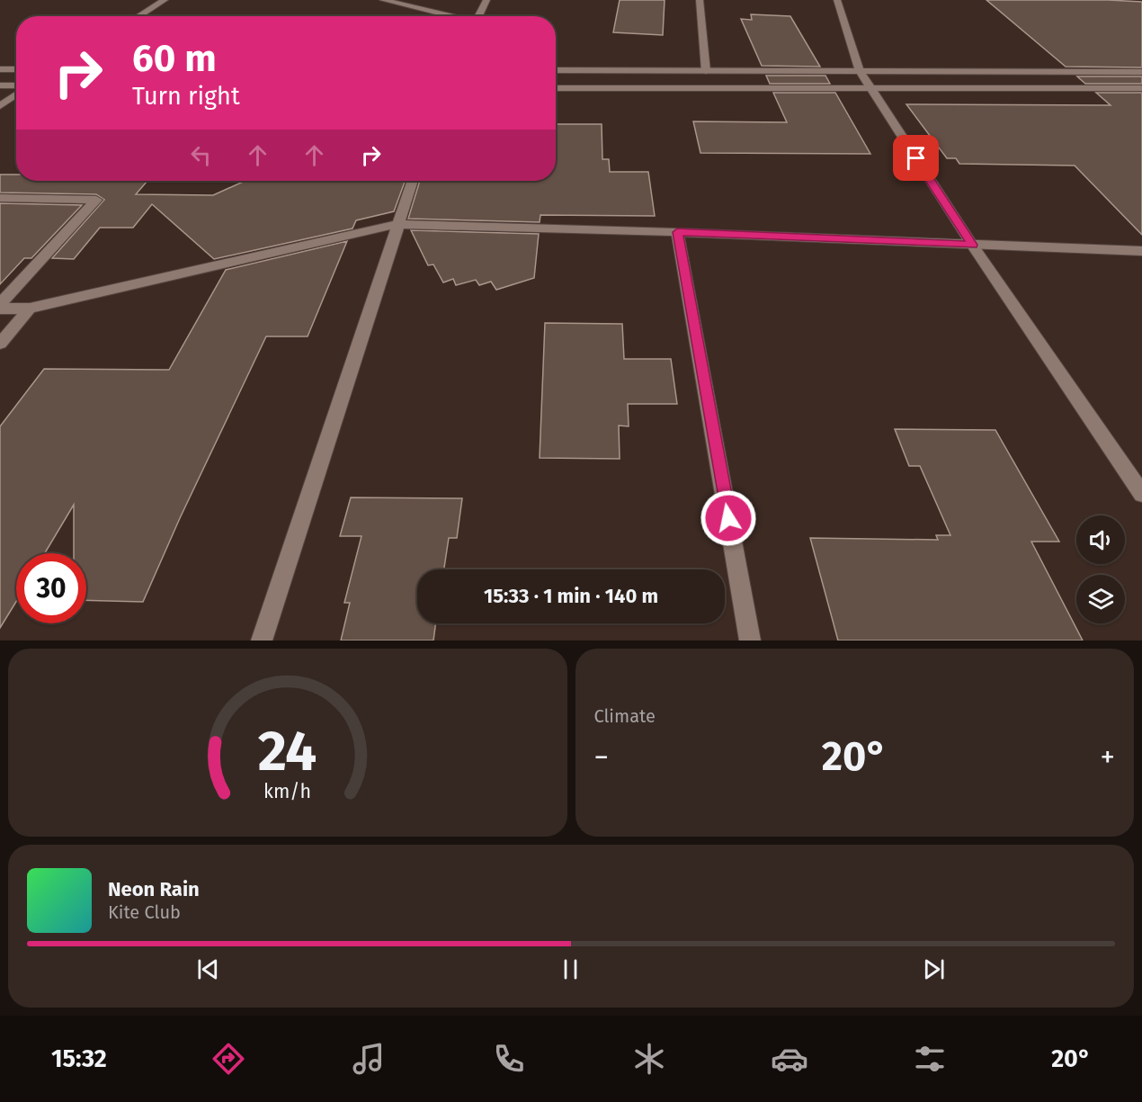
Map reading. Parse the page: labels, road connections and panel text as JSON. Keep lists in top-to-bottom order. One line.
{"page":{"turn":["60 m","Turn right"],"limit":"30","trip":"15:33 · 1 min · 140 m","tile":"Climate","heat":["−","20°","+"],"song":["Neon Rain","Kite Club"],"tabs":["15:32","20°"],"gauge":["24","km/h"]}}
